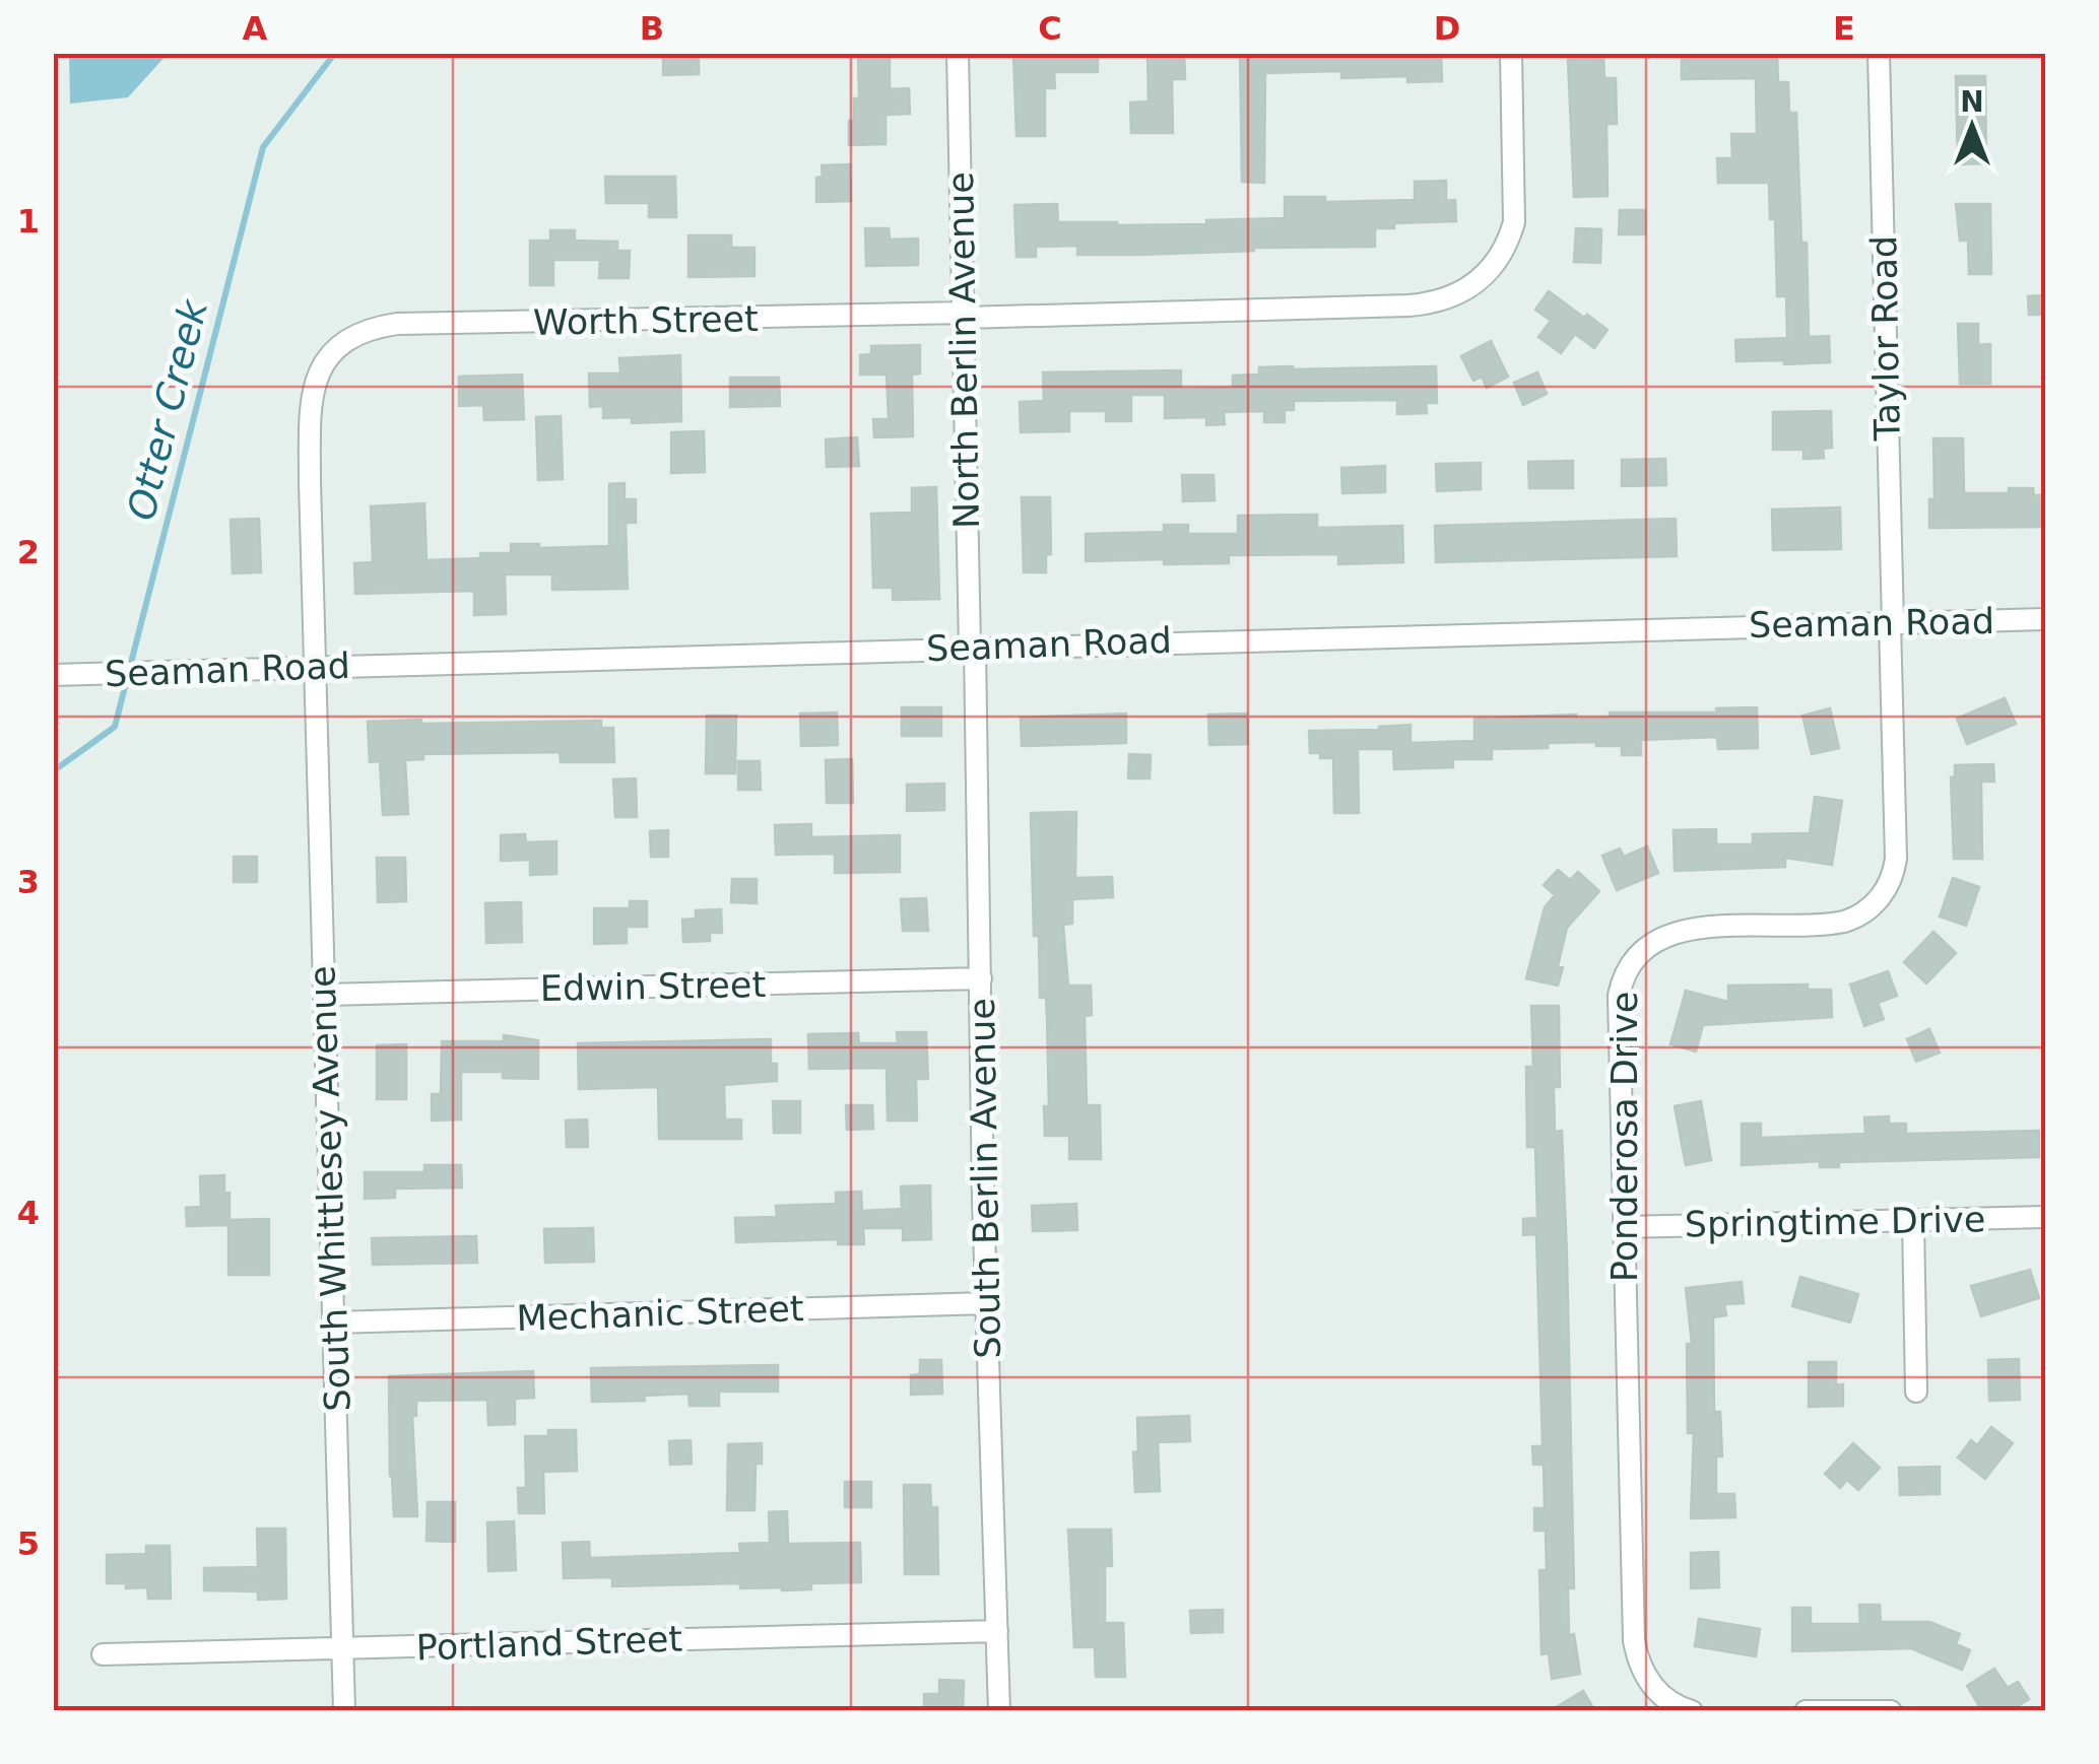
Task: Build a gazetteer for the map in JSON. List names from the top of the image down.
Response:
{
  "streets": {
    "street": [
      "Worth Street",
      "Taylor Road",
      "North Berlin Avenue",
      "Seaman Road",
      "Edwin Street",
      "Ponderosa Drive",
      "South Berlin Avenue",
      "South Whittlesey Avenue",
      "Springtime Drive",
      "Mechanic Street",
      "Portland Street"
    ]
  },
  "crossings": [
    ["Worth Street", "North Berlin Avenue"],
    ["Worth Street", "South Whittlesey Avenue"],
    ["Taylor Road", "Seaman Road"],
    ["Taylor Road", "Ponderosa Drive"],
    ["North Berlin Avenue", "Seaman Road"],
    ["North Berlin Avenue", "South Berlin Avenue"],
    ["Seaman Road", "Ponderosa Drive"],
    ["Seaman Road", "South Berlin Avenue"],
    ["Seaman Road", "South Whittlesey Avenue"],
    ["Edwin Street", "South Berlin Avenue"],
    ["Edwin Street", "South Whittlesey Avenue"],
    ["Ponderosa Drive", "Springtime Drive"],
    ["South Berlin Avenue", "Mechanic Street"],
    ["South Berlin Avenue", "Portland Street"],
    ["South Whittlesey Avenue", "Mechanic Street"],
    ["South Whittlesey Avenue", "Portland Street"]
  ],
  "water": ["Otter Creek"],
  "north": "top",
  "grid": {
    "columns": [
      "A",
      "B",
      "C",
      "D",
      "E"
    ],
    "rows": [
      "1",
      "2",
      "3",
      "4",
      "5"
    ]
  }
}
